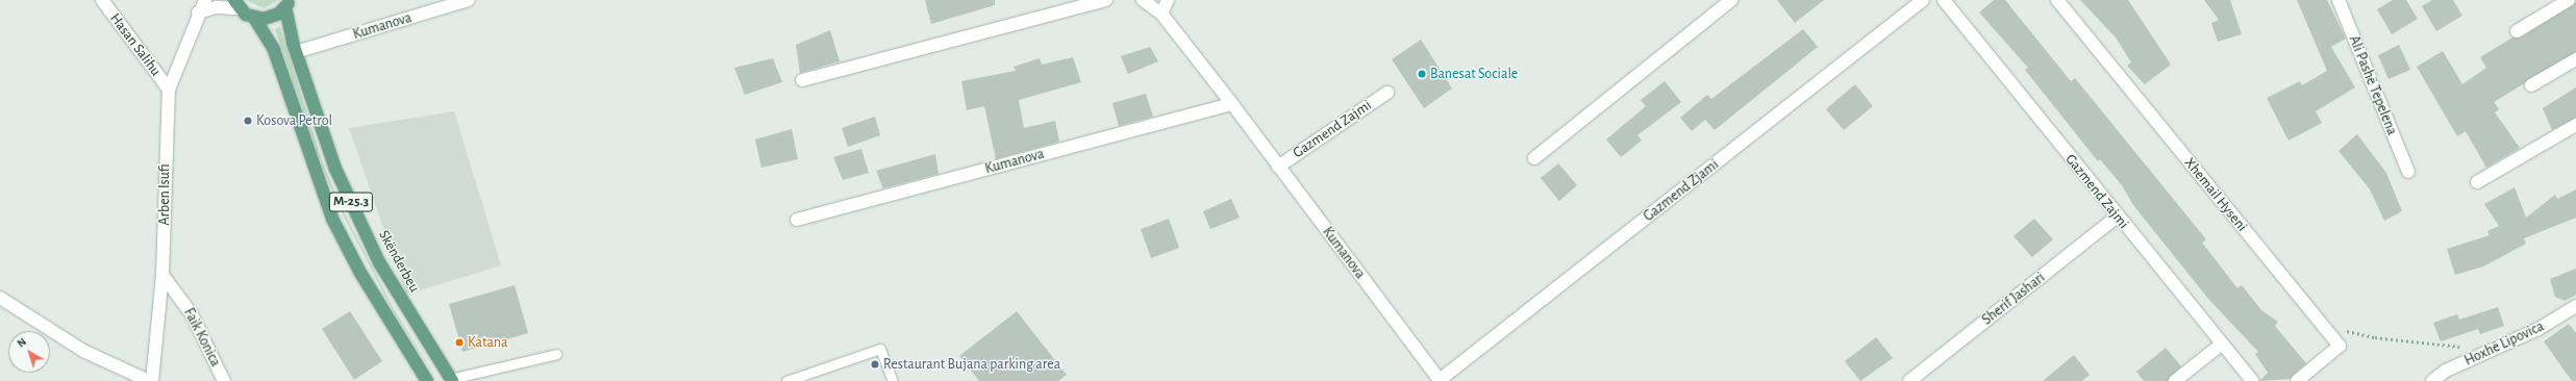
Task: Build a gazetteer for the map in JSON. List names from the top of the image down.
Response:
{
  "streets": {
    "main road": ["M-25.3", "Skënderbeu"],
    "street": [
      "Kumanova",
      "Hasan Salihu",
      "Ali Pashë Tepelena",
      "Gazmend Zajmi",
      "Gazmend Zjami",
      "Arben Isufi",
      "Xhemail Hyseni",
      "Sherif Jashari",
      "Faik Konica",
      "Hoxhë Lipovica"
    ]
  },
  "crossings": [
    ["Kumanova", "Gazmend Zajmi"],
    ["Kumanova", "Gazmend Zjami"],
    ["Kumanova", "Skënderbeu"],
    ["Hasan Salihu", "Arben Isufi"],
    ["Gazmend Zajmi", "Sherif Jashari"],
    ["Arben Isufi", "Faik Konica"],
    ["M-25.3", "Skënderbeu"]
  ],
  "places": [
    "Banesat Sociale",
    "Kosova Petrol",
    "Katana",
    "Restaurant Bujana parking area"
  ],
  "north": "top left"
}
